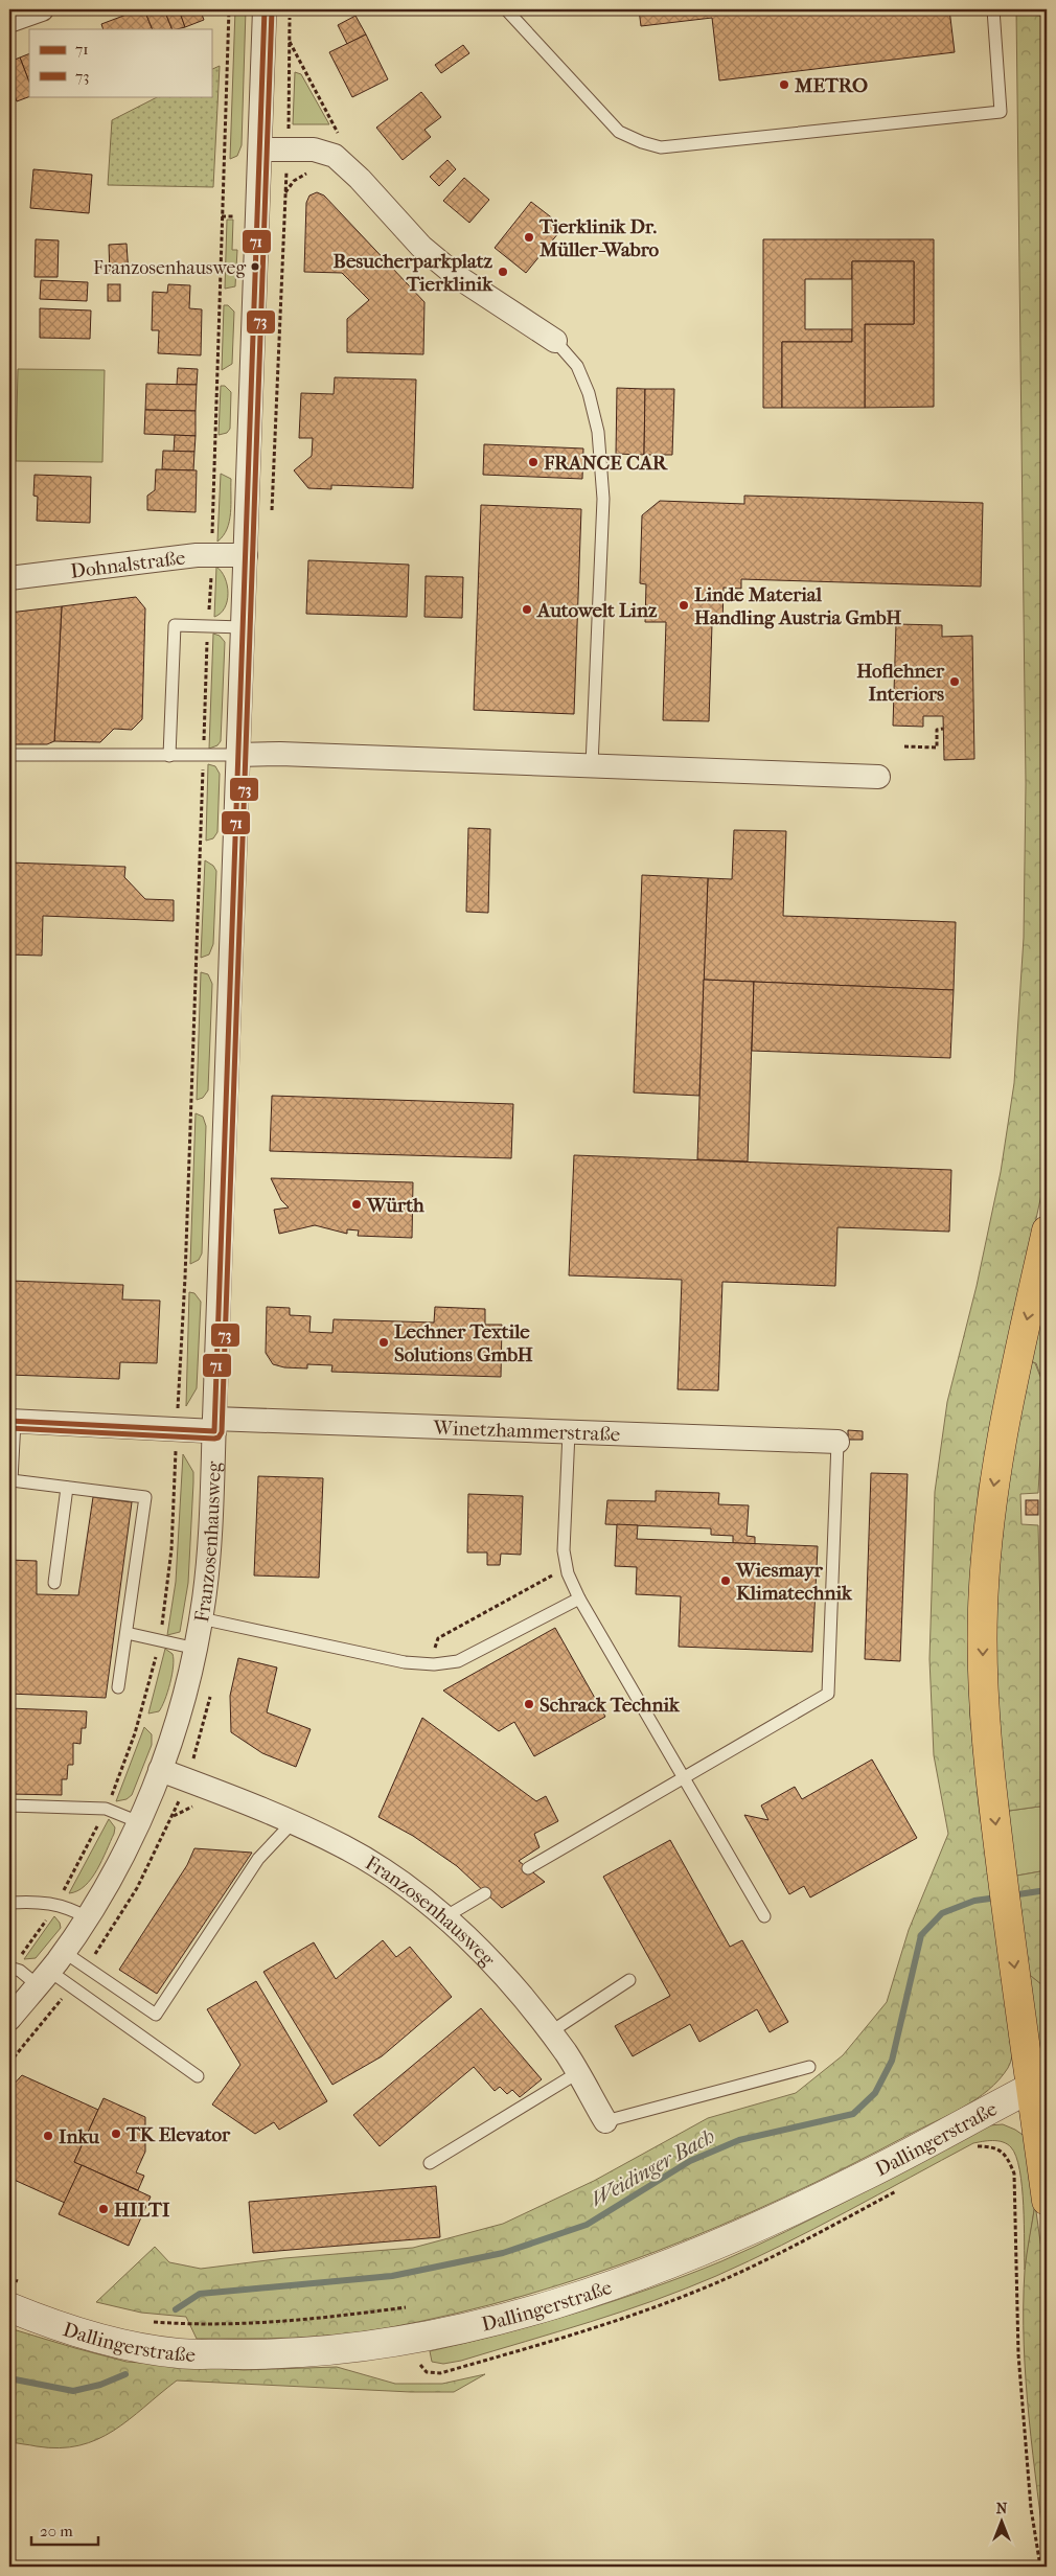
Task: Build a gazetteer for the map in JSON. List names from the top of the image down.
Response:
{
  "streets": {
    "street": [
      "Dohnalstraße",
      "Winetzhammerstraße",
      "Franzosenhausweg",
      "Dallingerstraße"
    ]
  },
  "crossings": [
    ["Dohnalstraße", "Franzosenhausweg"],
    ["Winetzhammerstraße", "Franzosenhausweg"]
  ],
  "water": ["Weidinger Bach"],
  "places": [
    "METRO",
    "Tierklinik Dr. Müller-Wabro",
    "Franzosenhausweg",
    "Besucherparkplatz Tierklinik",
    "FRANCE CAR",
    "Linde Material Handling Austria GmbH",
    "Autowelt Linz",
    "Hoflehner Interiors",
    "Würth",
    "Lechner Textile Solutions GmbH",
    "Wiesmayr Klimatechnik",
    "Schrack Technik",
    "TK Elevator",
    "Inku",
    "HILTI"
  ],
  "lines": ["transit line 71", "transit line 73"],
  "legend": ["71", "73"],
  "scale_bar": "20 m",
  "north": "top"
}
